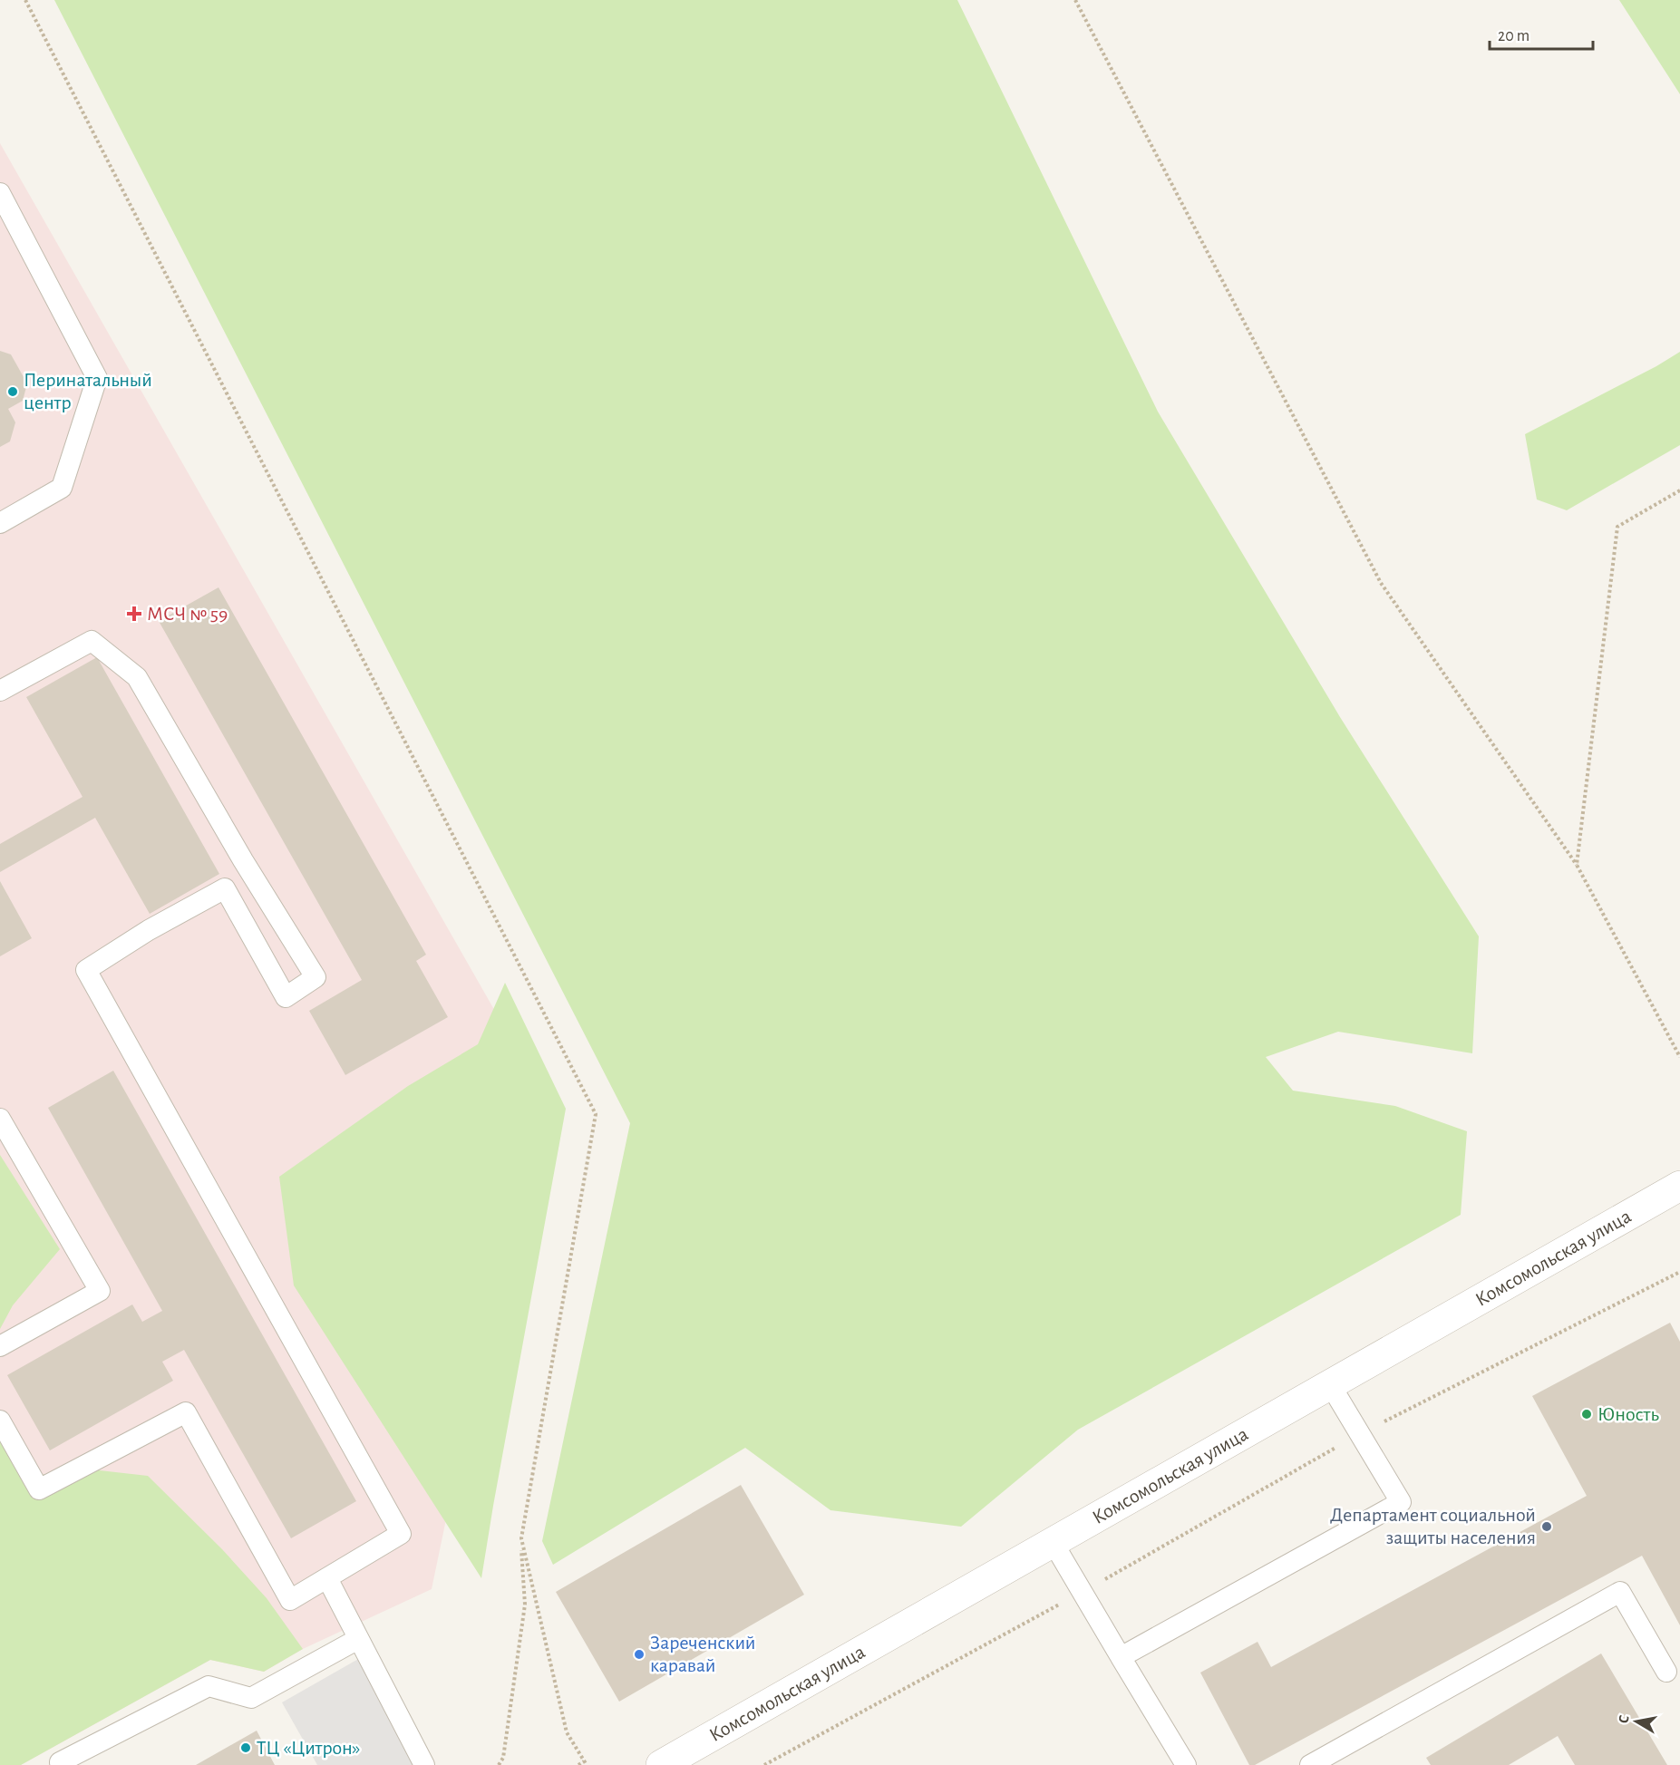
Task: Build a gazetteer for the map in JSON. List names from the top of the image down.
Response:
{
  "streets": {
    "street": ["Комсомольская улица"]
  },
  "places": {
    "other": [
      "Перинатальный центр",
      "Юность",
      "Департамент социальной защиты населения",
      "Зареченский каравай",
      "ТЦ «Цитрон»"
    ],
    "health": ["МСЧ № 59"]
  },
  "scale_bar": "20 m",
  "north": "left"
}
